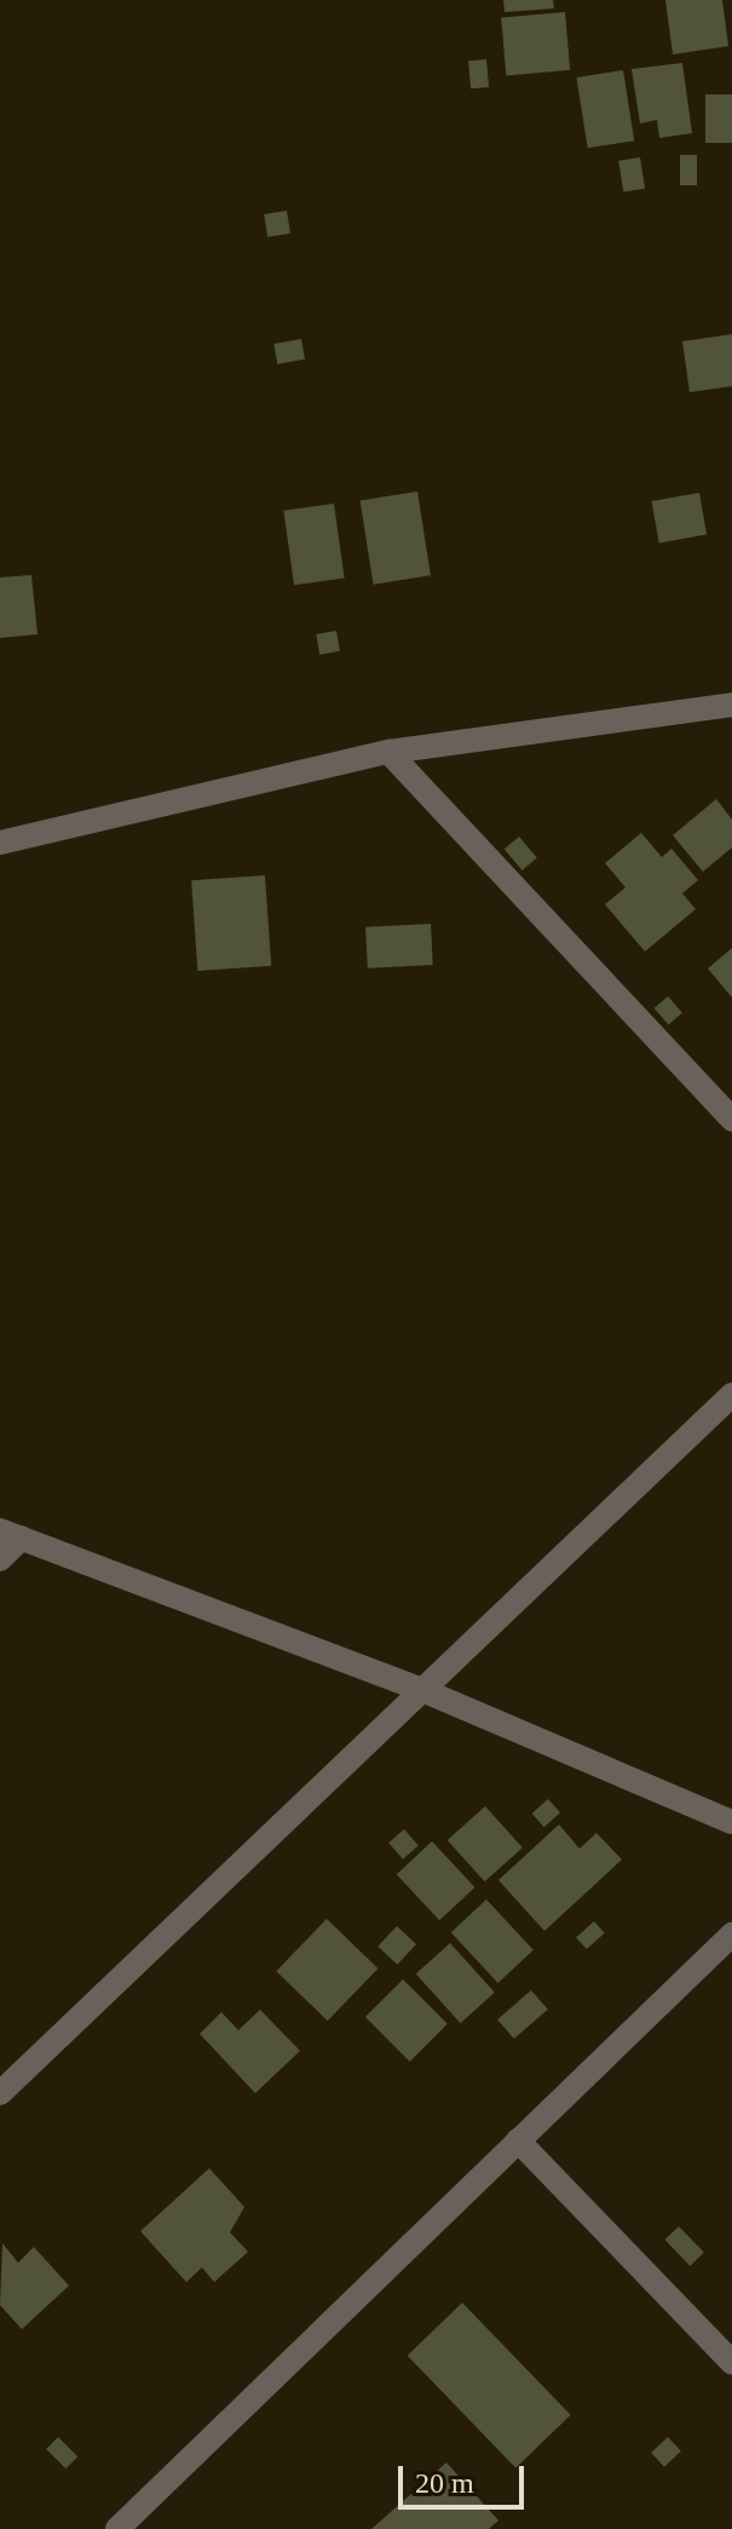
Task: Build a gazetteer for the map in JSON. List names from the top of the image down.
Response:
{
  "scale_bar": "20 m"
}
